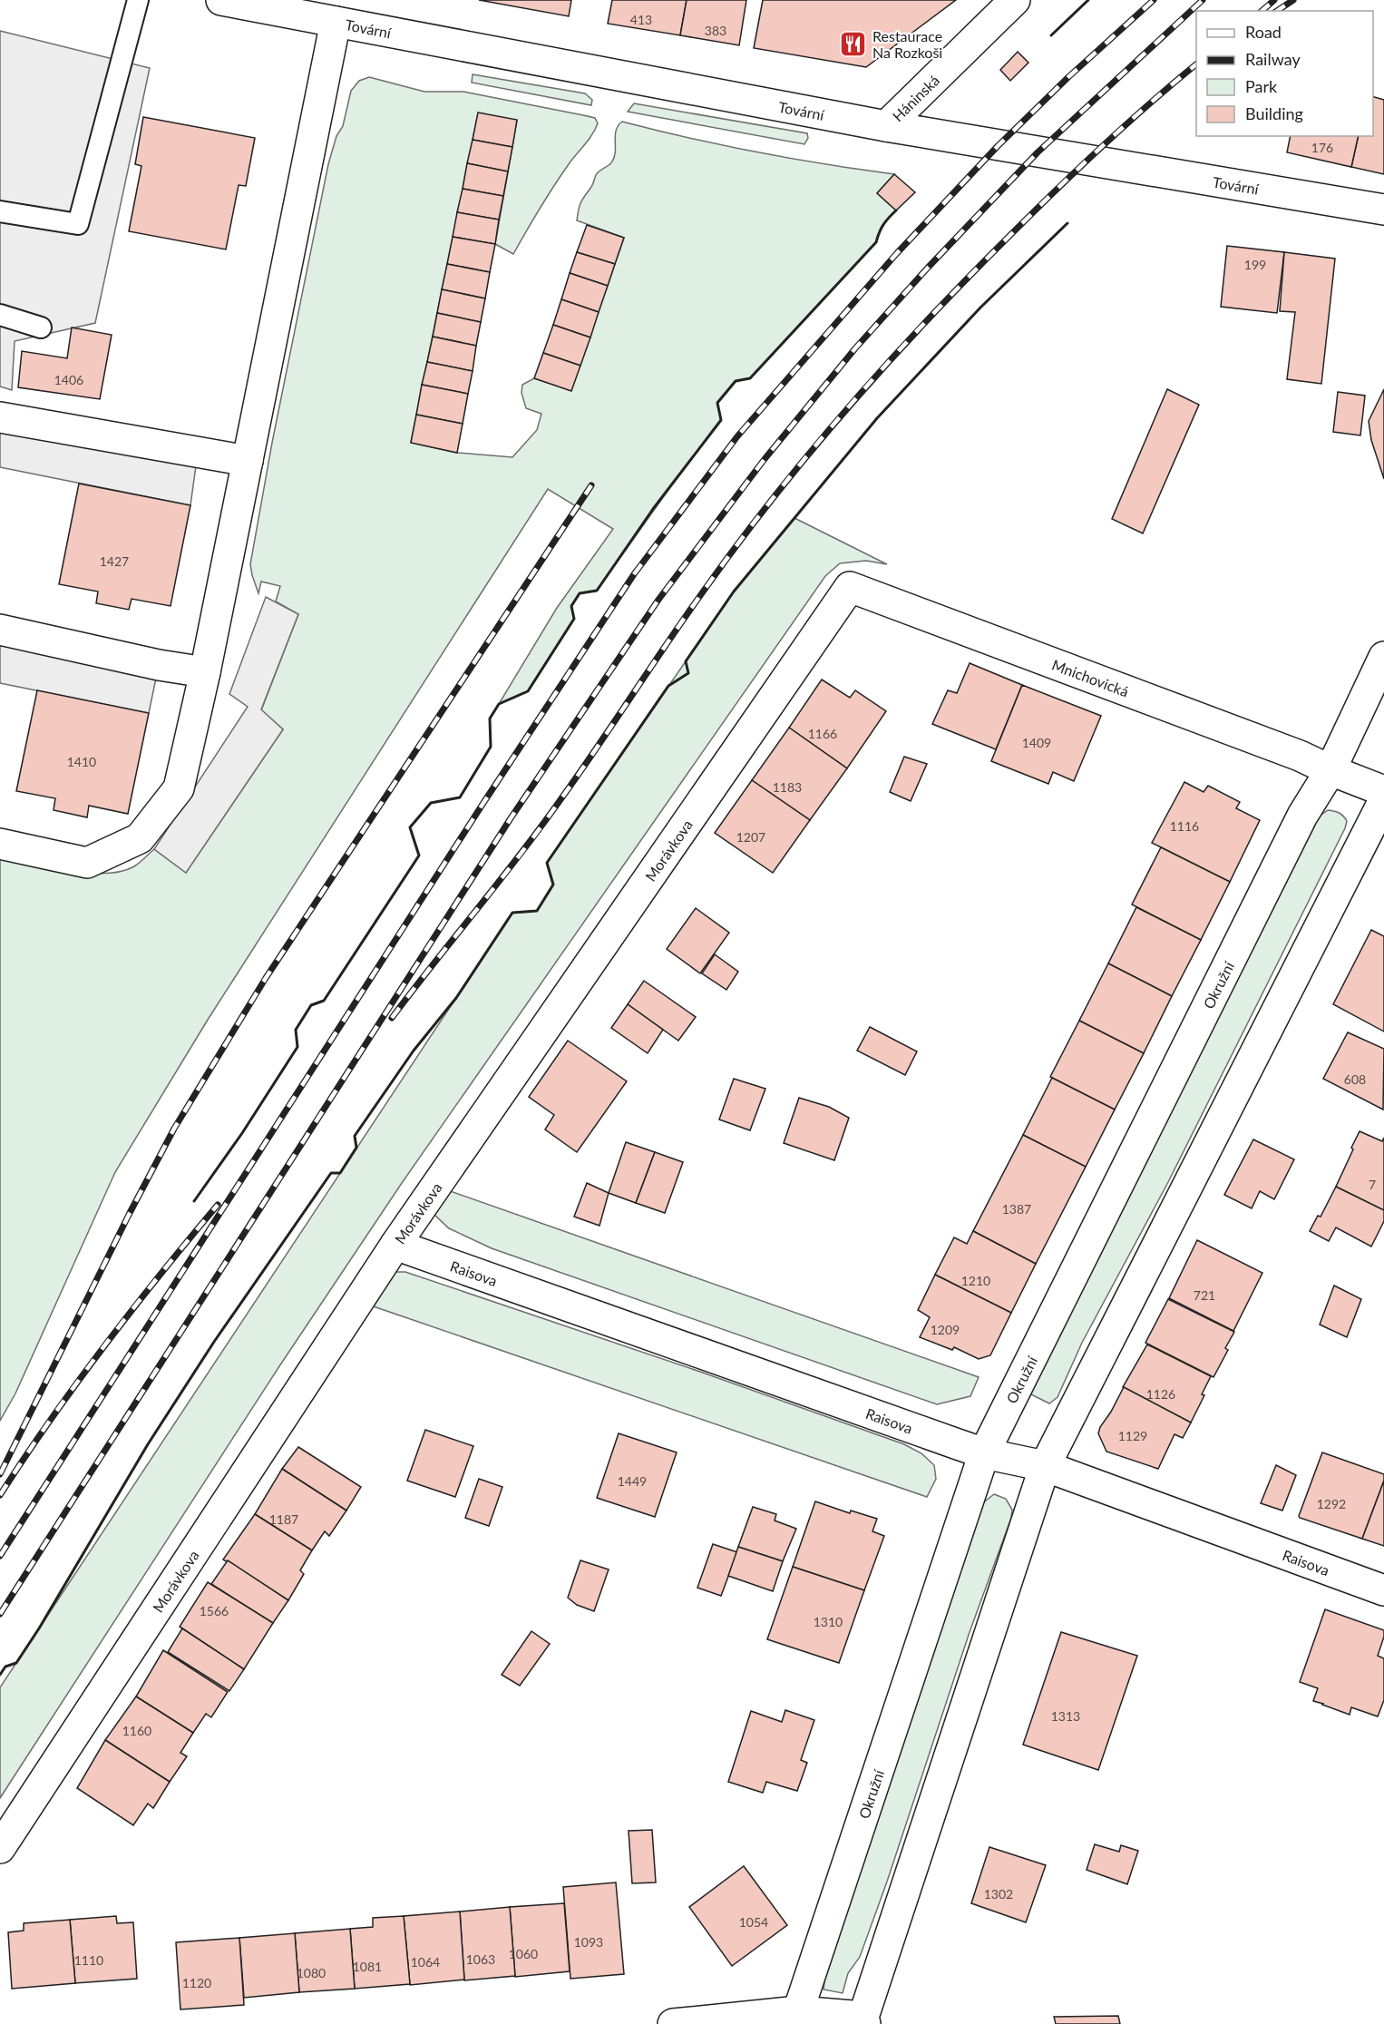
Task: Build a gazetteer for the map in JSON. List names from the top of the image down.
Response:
{
  "streets": {
    "street": [
      "Tovární",
      "Háninská",
      "Mnichovická",
      "Morávkova",
      "Okružní",
      "Raisova"
    ]
  },
  "crossings": [
    ["Tovární", "Háninská"],
    ["Mnichovická", "Morávkova"],
    ["Mnichovická", "Okružní"],
    ["Morávkova", "Raisova"],
    ["Okružní", "Raisova"]
  ],
  "places": {
    "restaurant": ["Restaurace Na Rozkoši"]
  },
  "house_numbers": [
    "413",
    "383",
    "176",
    "199",
    "1406",
    "1427",
    "1166",
    "1409",
    "1410",
    "1183",
    "1116",
    "1207",
    "608",
    "7",
    "1387",
    "1210",
    "721",
    "1209",
    "1126",
    "1129",
    "1449",
    "1292",
    "1187",
    "1566",
    "1310",
    "1313",
    "1160",
    "1302",
    "1054",
    "1093",
    "1060",
    "1063",
    "1110",
    "1064",
    "1081",
    "1080",
    "1120"
  ],
  "legend": [
    "Road",
    "Railway",
    "Park",
    "Building"
  ]
}
